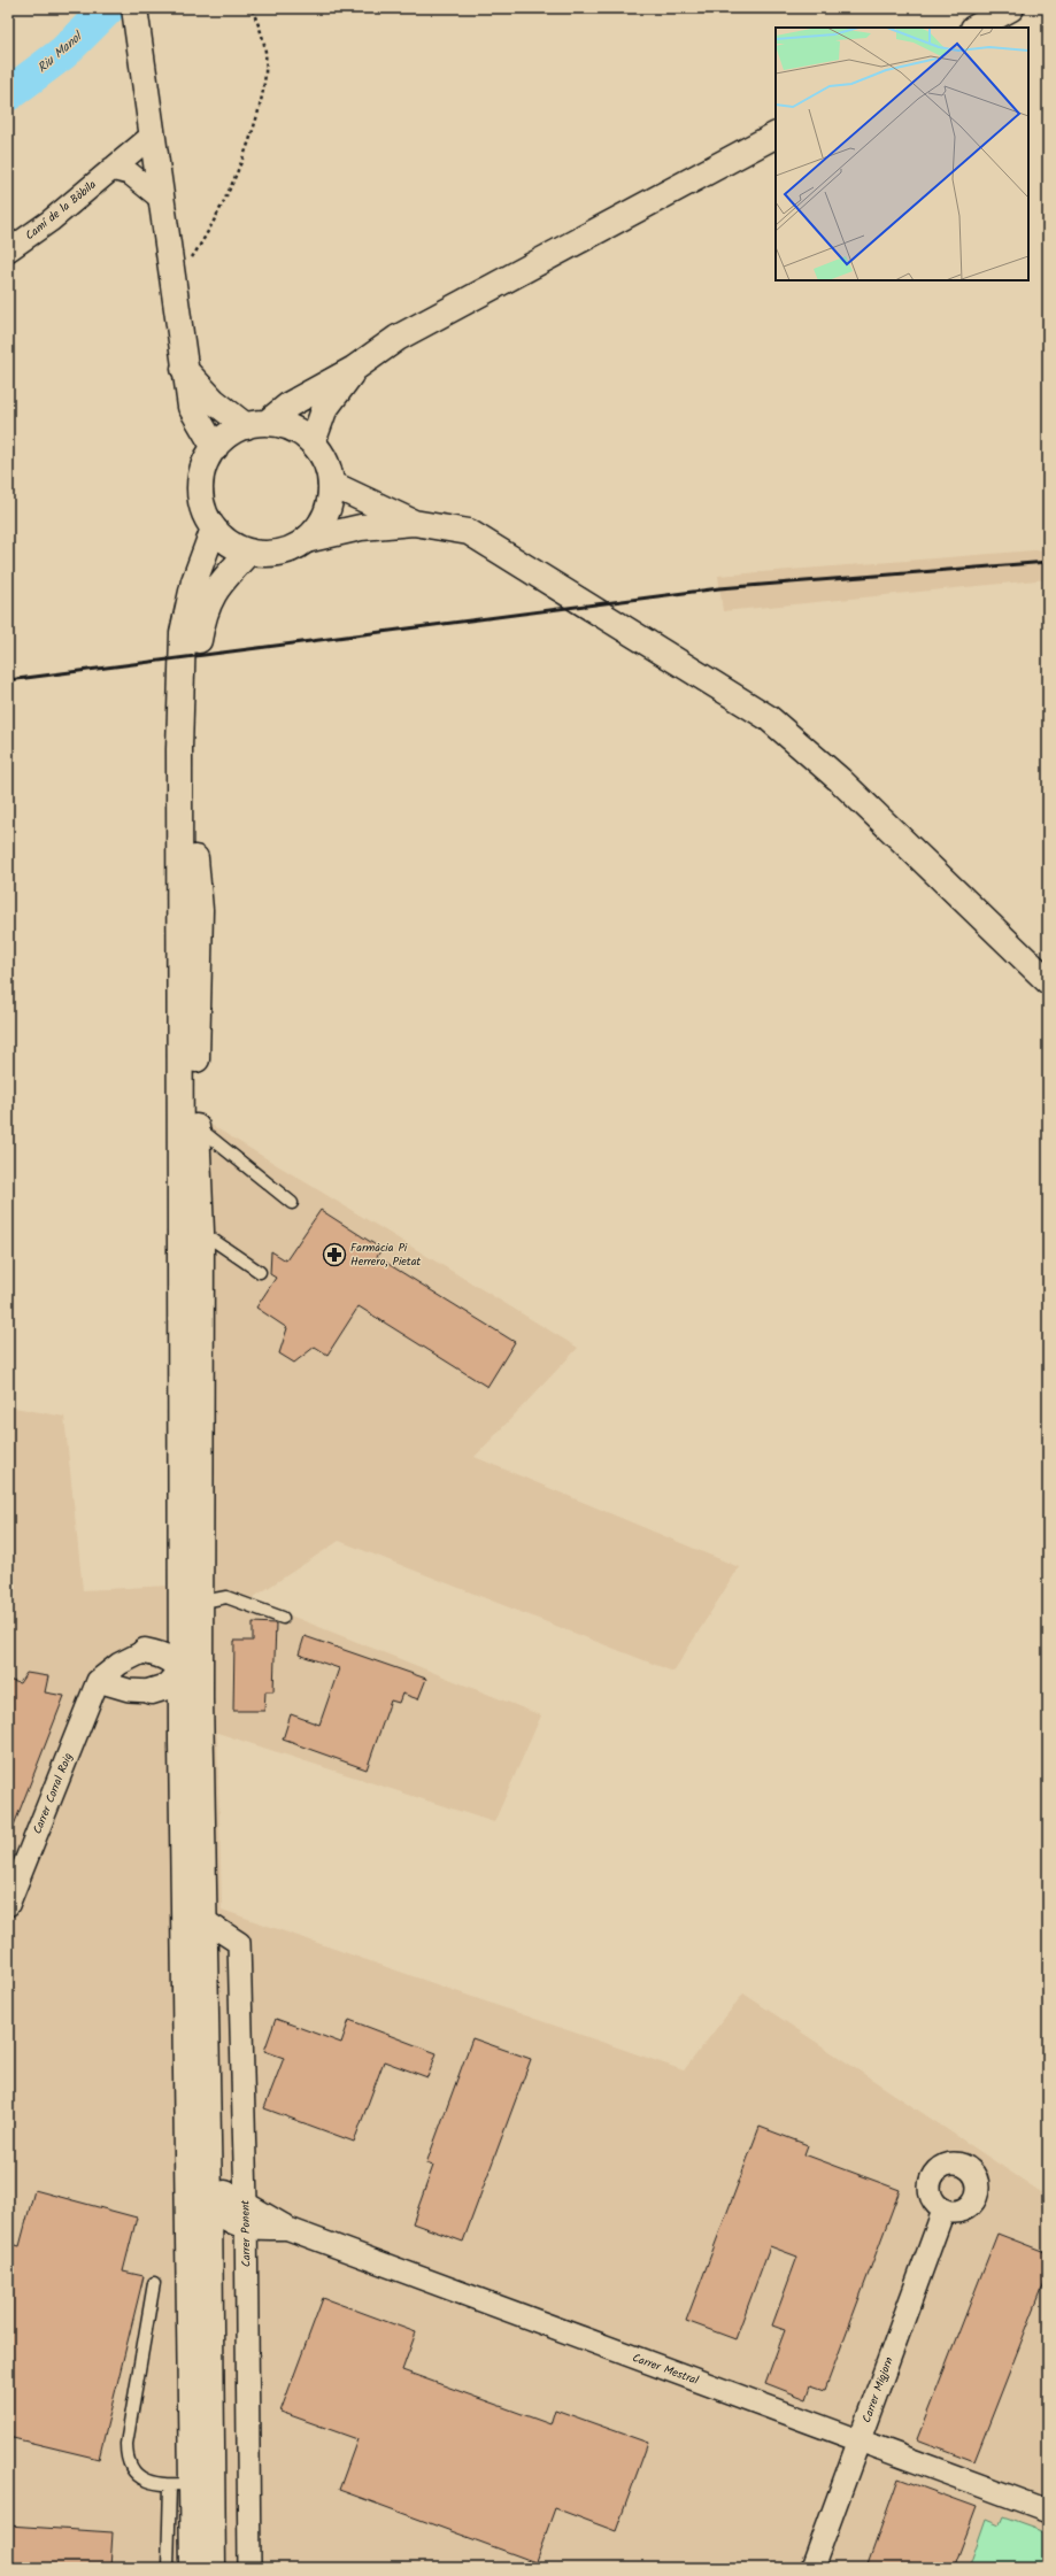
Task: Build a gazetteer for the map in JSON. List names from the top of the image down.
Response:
{
  "streets": {
    "street": [
      "Camí de la Bòbila",
      "Carrer Corral Roig",
      "Carrer Ponent",
      "Carrer Mestral",
      "Carrer Migjorn"
    ]
  },
  "crossings": [
    ["Carrer Mestral", "Carrer Migjorn"]
  ],
  "water": ["Riu Manol"],
  "places": {
    "pharmacy": ["Farmàcia Pi Herrero, Pietat"]
  }
}
